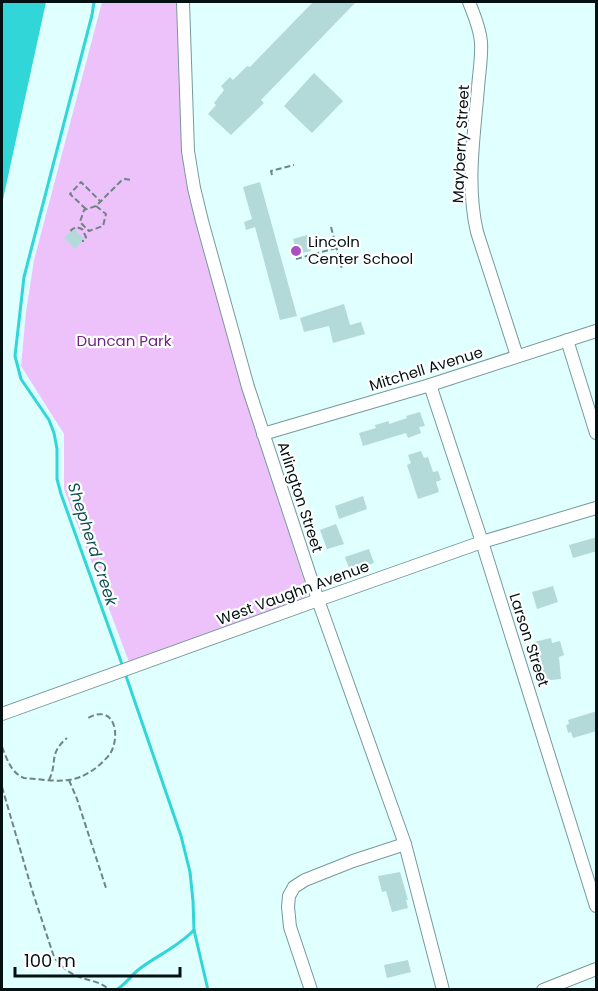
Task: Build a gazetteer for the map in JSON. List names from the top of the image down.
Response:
{
  "streets": {
    "street": [
      "Mayberry Street",
      "Mitchell Avenue",
      "Arlington Street",
      "West Vaughn Avenue",
      "Larson Street"
    ]
  },
  "crossings": [
    ["Mayberry Street", "Mitchell Avenue"],
    ["Mitchell Avenue", "Arlington Street"],
    ["Mitchell Avenue", "Larson Street"],
    ["Arlington Street", "West Vaughn Avenue"],
    ["West Vaughn Avenue", "Larson Street"]
  ],
  "water": ["Shepherd Creek"],
  "parks": ["Duncan Park"],
  "places": ["Lincoln Center School"],
  "scale_bar": "100 m"
}
